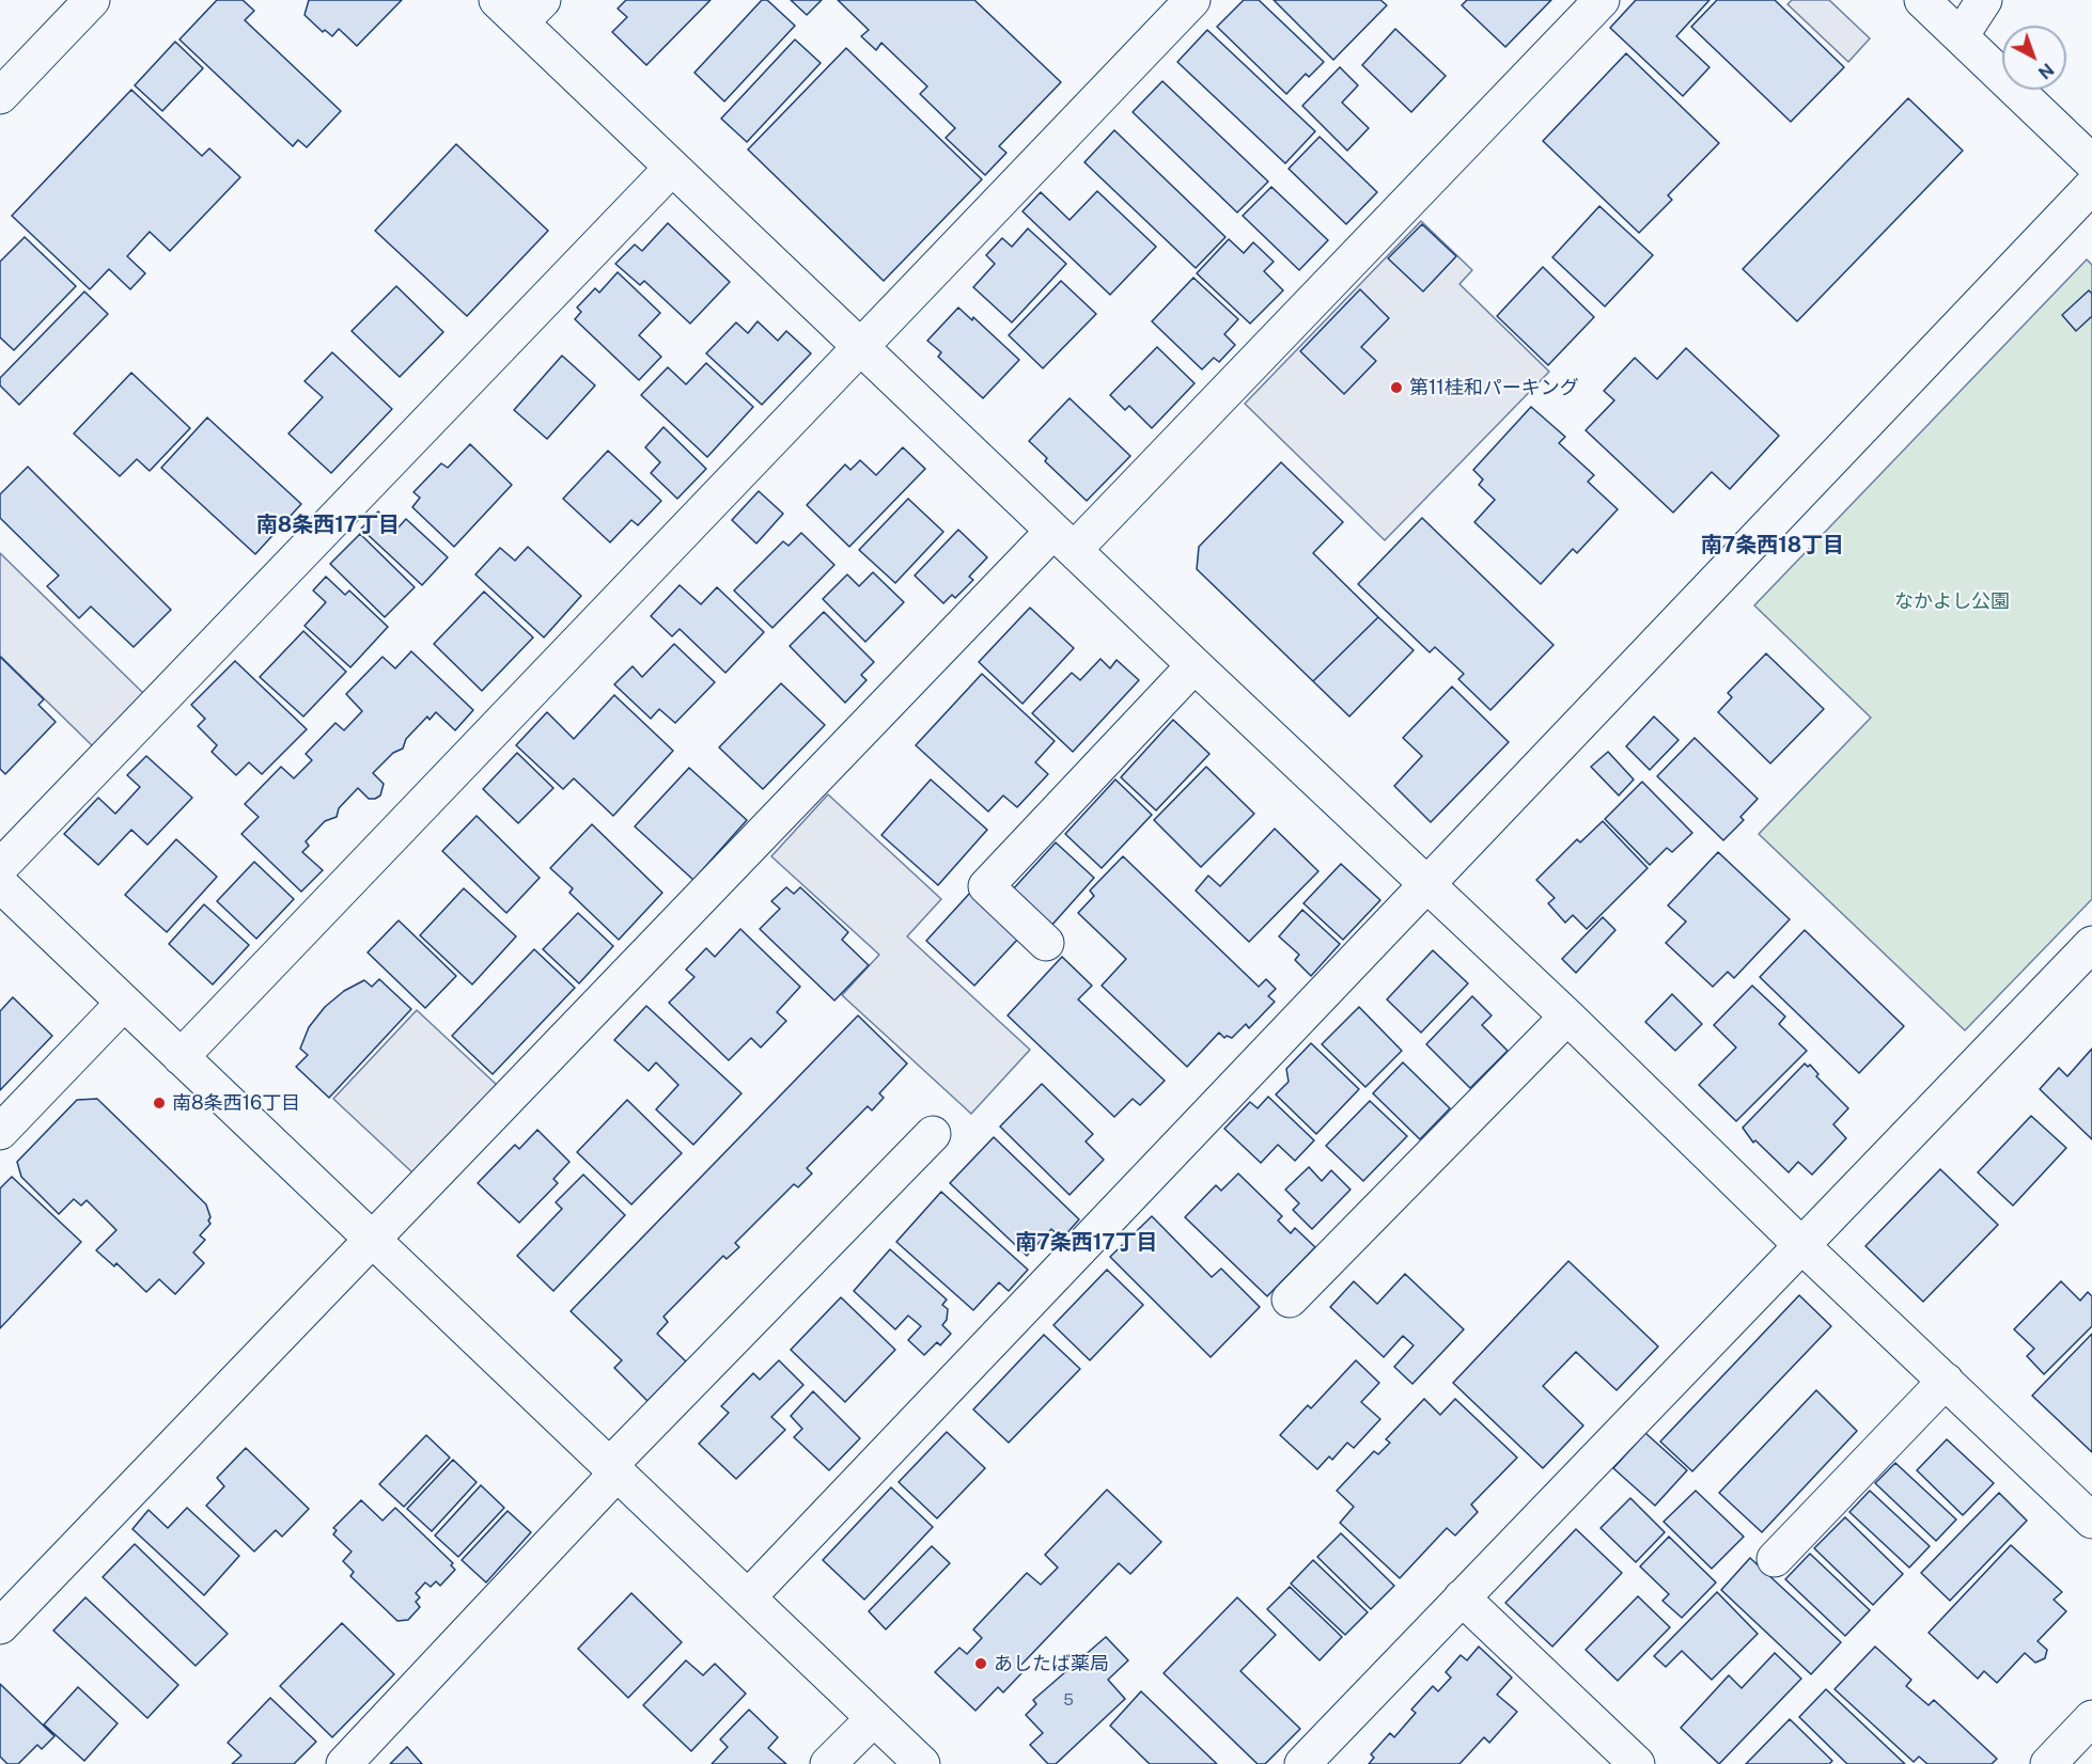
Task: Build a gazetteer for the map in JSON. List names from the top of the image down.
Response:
{
  "districts": ["南8条西17丁目", "南7条西18丁目", "南7条西17丁目"],
  "parks": ["なかよし公園"],
  "places": ["第11桂和パーキング", "南8条西16丁目", "あしたば薬局"],
  "house_numbers": ["5"],
  "north": "bottom right"
}
